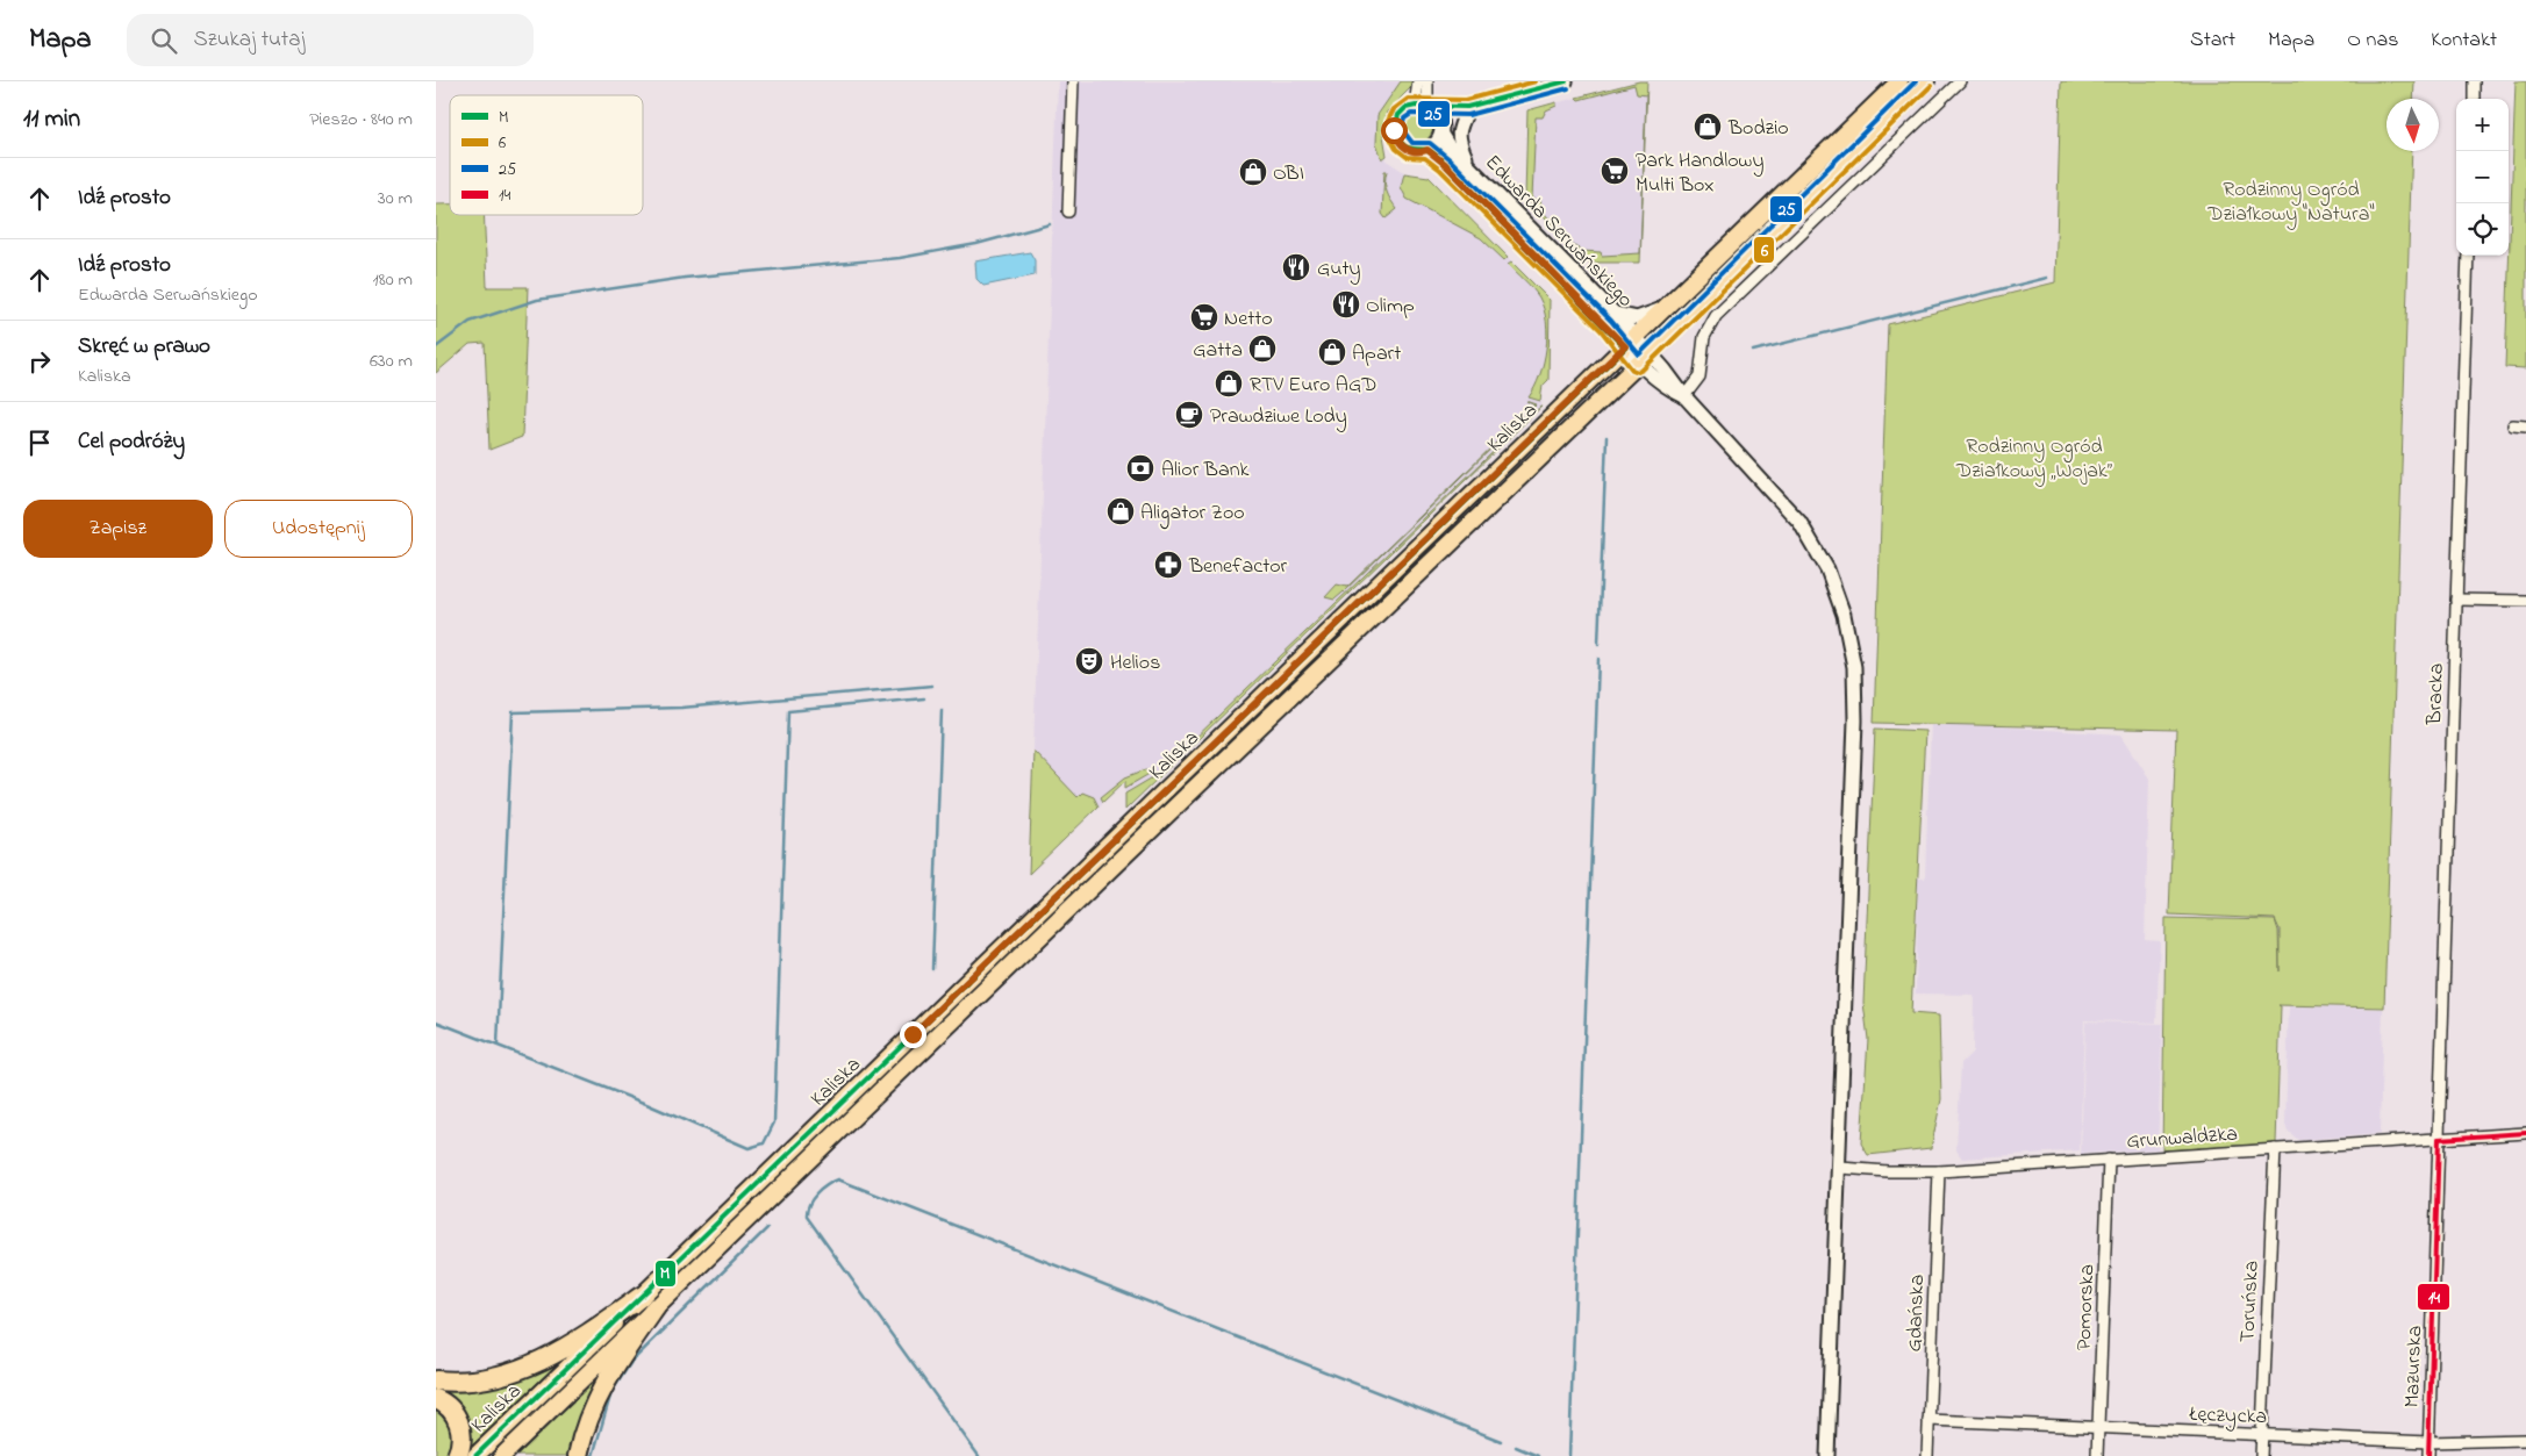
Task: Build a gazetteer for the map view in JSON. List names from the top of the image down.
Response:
{
  "streets": {
    "main road": ["Kaliska"],
    "street": [
      "Edwarda Serwańskiego",
      "Bracka",
      "Grunwaldzka",
      "Toruńska",
      "Pomorska",
      "Gdańska",
      "Mazurska",
      "Łęczycka"
    ]
  },
  "crossings": [
    ["Edwarda Serwańskiego", "Kaliska"],
    ["Edwarda Serwańskiego", "Grunwaldzka"],
    ["Bracka", "Grunwaldzka"],
    ["Bracka", "Mazurska"],
    ["Grunwaldzka", "Toruńska"],
    ["Grunwaldzka", "Pomorska"],
    ["Grunwaldzka", "Gdańska"],
    ["Grunwaldzka", "Mazurska"],
    ["Toruńska", "Łęczycka"],
    ["Pomorska", "Łęczycka"],
    ["Gdańska", "Łęczycka"],
    ["Mazurska", "Łęczycka"]
  ],
  "parks": ["Rodzinny Ogród Działkowy \"Natura\"", "Rodzinny Ogród Działkowy „Wojak”"],
  "places": {
    "shop": [
      "Bodzio",
      "OBI",
      "Gatta",
      "Apart",
      "RTV Euro AGD",
      "Aligator Zoo"
    ],
    "supermarket": ["Park Handlowy Multi Box", "Netto"],
    "restaurant": ["Guty", "Olimp"],
    "cafe": ["Prawdziwe Lody"],
    "bank": ["Alior Bank"],
    "pharmacy": ["Benefactor"],
    "theatre": ["Helios"]
  },
  "lines": [
    "transit line M",
    "transit line 6",
    "transit line 25",
    "transit line 14"
  ],
  "legend": [
    "M",
    "6",
    "25",
    "14"
  ],
  "north": "bottom",
  "page": {
    "header": "Mapa",
    "search": "Szukaj tutaj",
    "nav": [
      "Start",
      "Mapa",
      "O nas",
      "Kontakt"
    ],
    "heading": ["11 min", "Pieszo · 840 m"],
    "map_buttons": ["+", "−"],
    "list": [
      ["Idź prosto", "30 m"],
      ["Idź prosto", "Edwarda Serwańskiego", "180 m"],
      ["Skręć w prawo", "Kaliska", "630 m"],
      "Cel podróży"
    ],
    "buttons": ["Zapisz", "Udostępnij"]
  }
}
